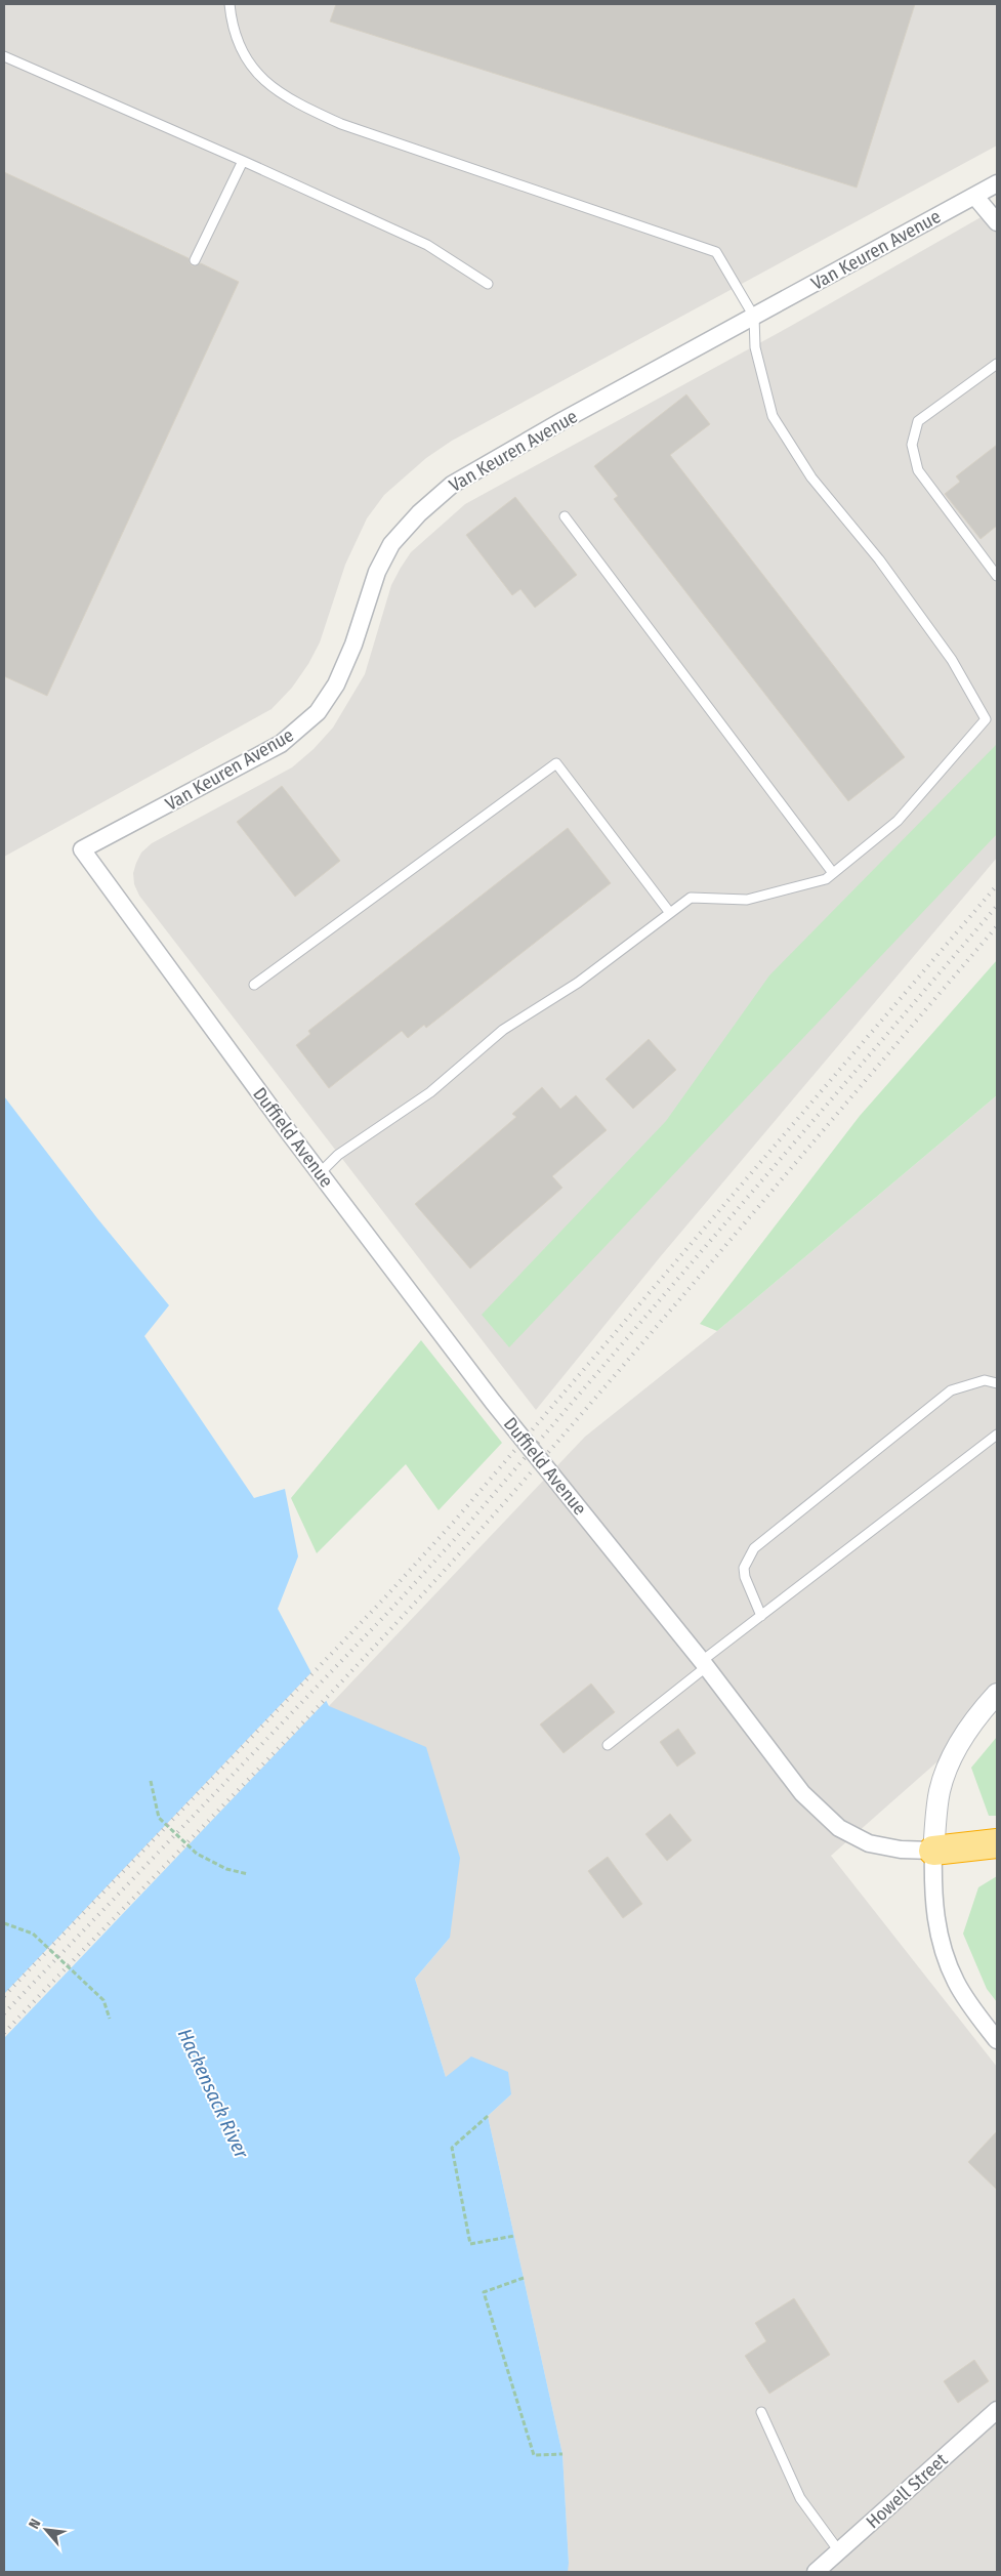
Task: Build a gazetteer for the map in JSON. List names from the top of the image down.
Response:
{
  "streets": {
    "street": ["Van Keuren Avenue", "Duffield Avenue", "Howell Street"]
  },
  "crossings": [
    ["Van Keuren Avenue", "Duffield Avenue"]
  ],
  "water": ["Hackensack River"],
  "north": "top left"
}
